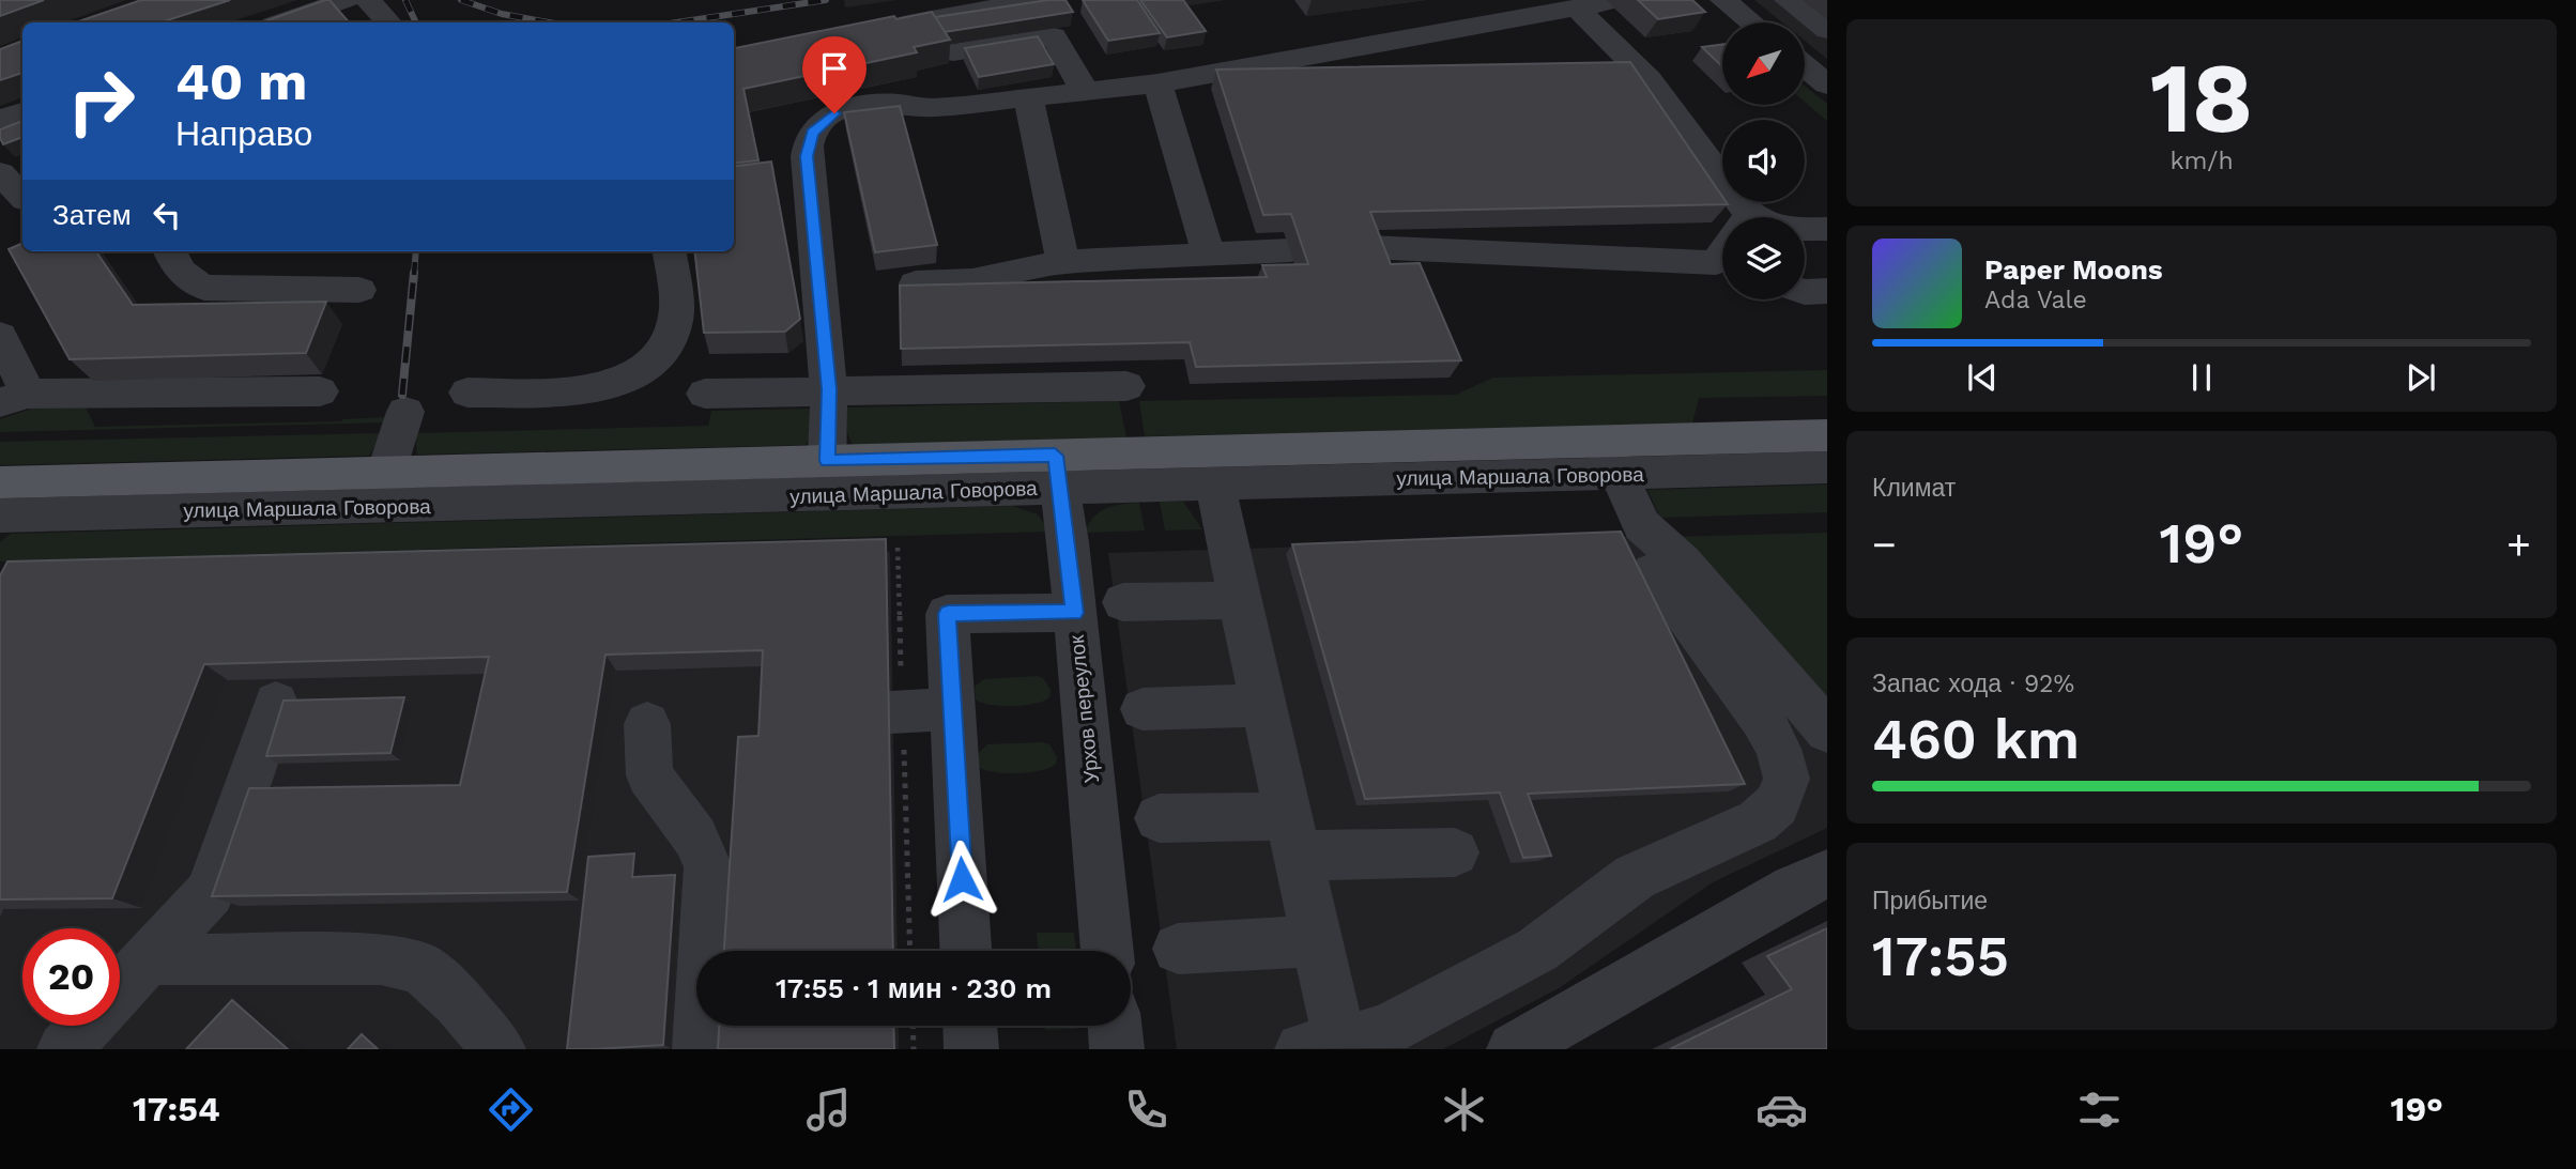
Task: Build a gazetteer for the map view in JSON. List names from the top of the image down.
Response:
{
  "streets": {
    "main road": ["улица Маршала Говорова"],
    "street": ["Урхов переулок"]
  },
  "crossings": [
    ["улица Маршала Говорова", "Урхов переулок"]
  ],
  "north": "bottom left",
  "page": {
    "tile": [
      ["18", "km/h"],
      "Климат",
      ["Запас хода · 92%", "460 km"],
      ["Прибытие", "17:55"]
    ],
    "turn": ["40 m", "Направо"],
    "then": "Затем",
    "song": ["Paper Moons", "Ada Vale"],
    "heat": ["−", "19°", "+"],
    "limit": "20",
    "trip": "17:55 · 1 мин · 230 m",
    "tabs": ["17:54", "19°"]
  }
}
